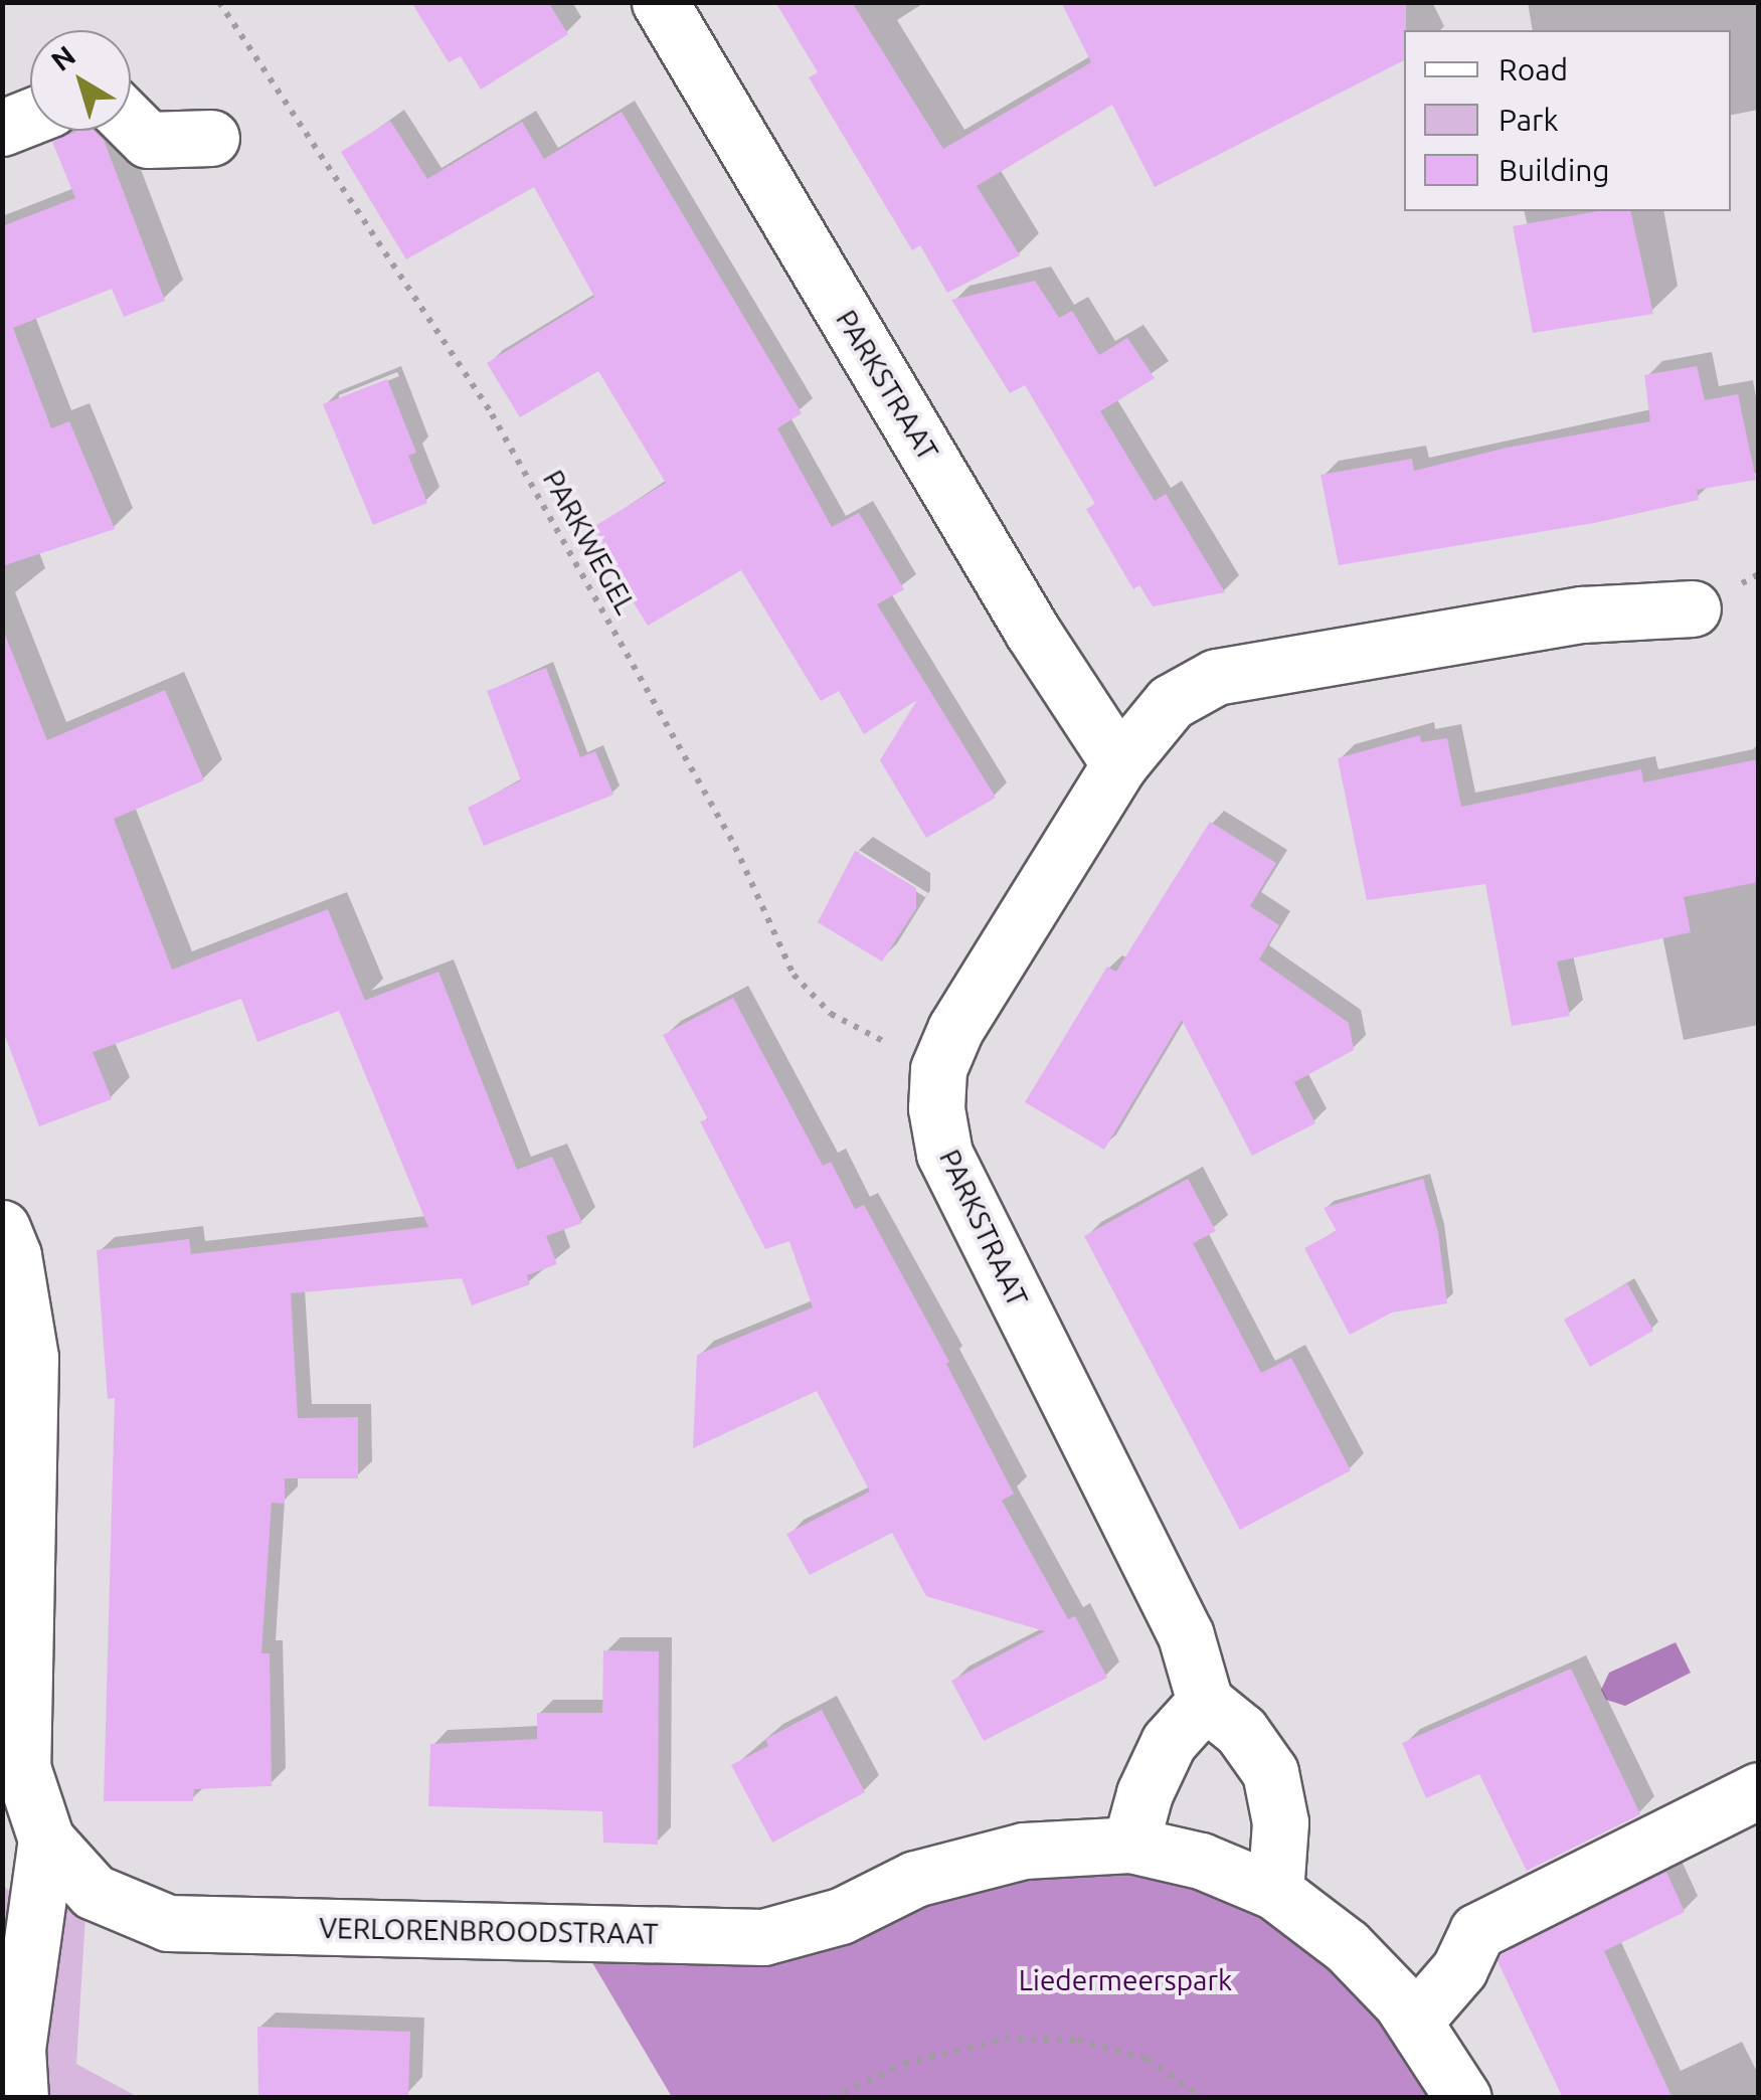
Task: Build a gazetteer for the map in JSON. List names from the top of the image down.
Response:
{
  "streets": {
    "street": ["PARKSTRAAT", "VERLORENBROODSTRAAT"],
    "path": ["PARKWEGEL"]
  },
  "crossings": [
    ["PARKSTRAAT", "PARKWEGEL"]
  ],
  "parks": ["Liedermeerspark"],
  "legend": ["Road", "Park", "Building"],
  "north": "top left"
}
